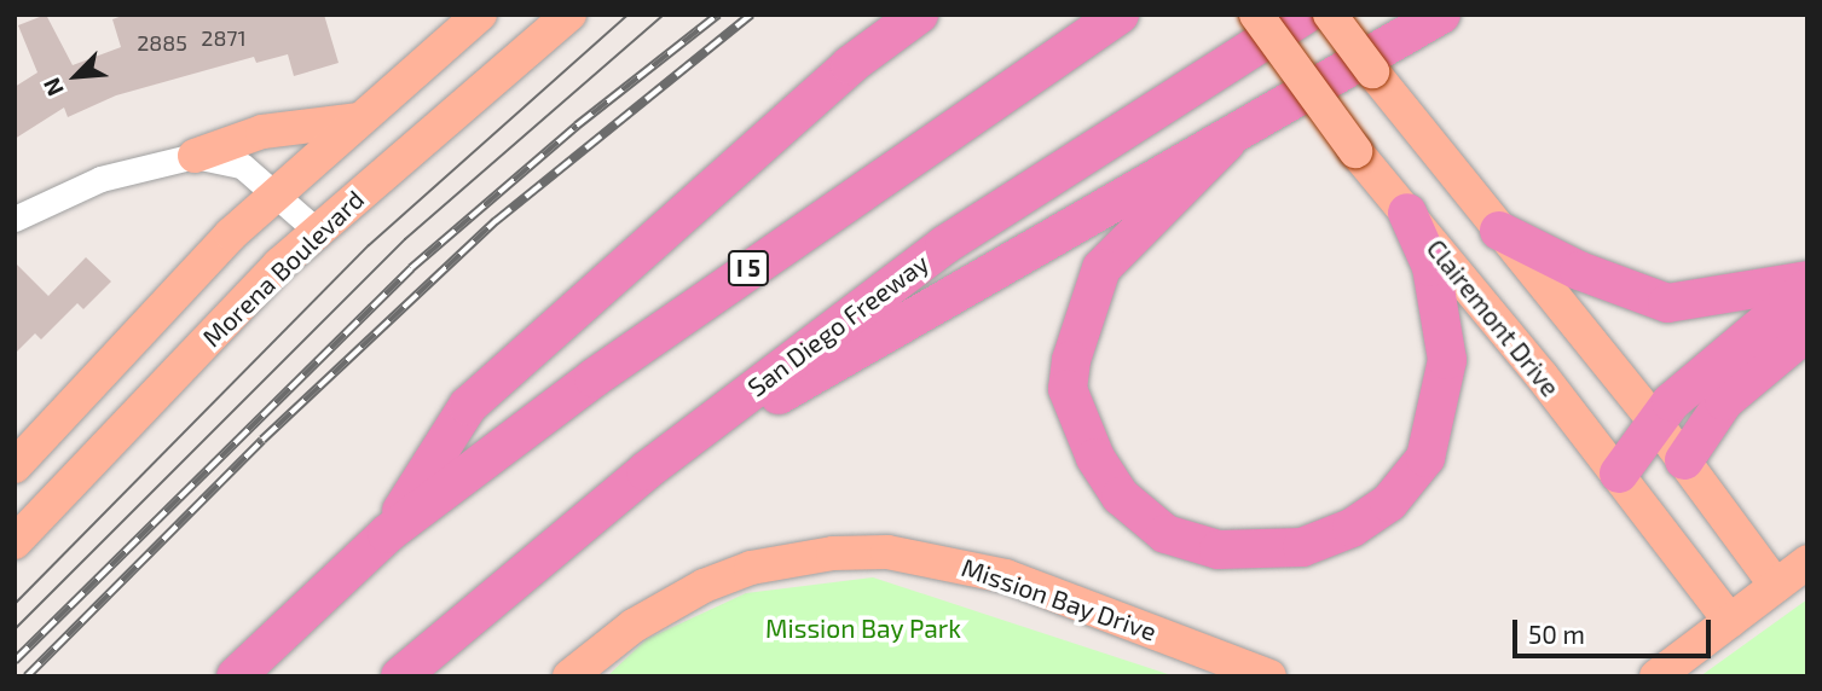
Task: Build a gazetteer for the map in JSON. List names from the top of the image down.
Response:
{
  "streets": {
    "highway": ["I 5", "San Diego Freeway"],
    "main road": ["Morena Boulevard", "Clairemont Drive", "Mission Bay Drive"]
  },
  "parks": ["Mission Bay Park"],
  "house_numbers": ["2871", "2885"],
  "scale_bar": "50 m",
  "north": "bottom left"
}
